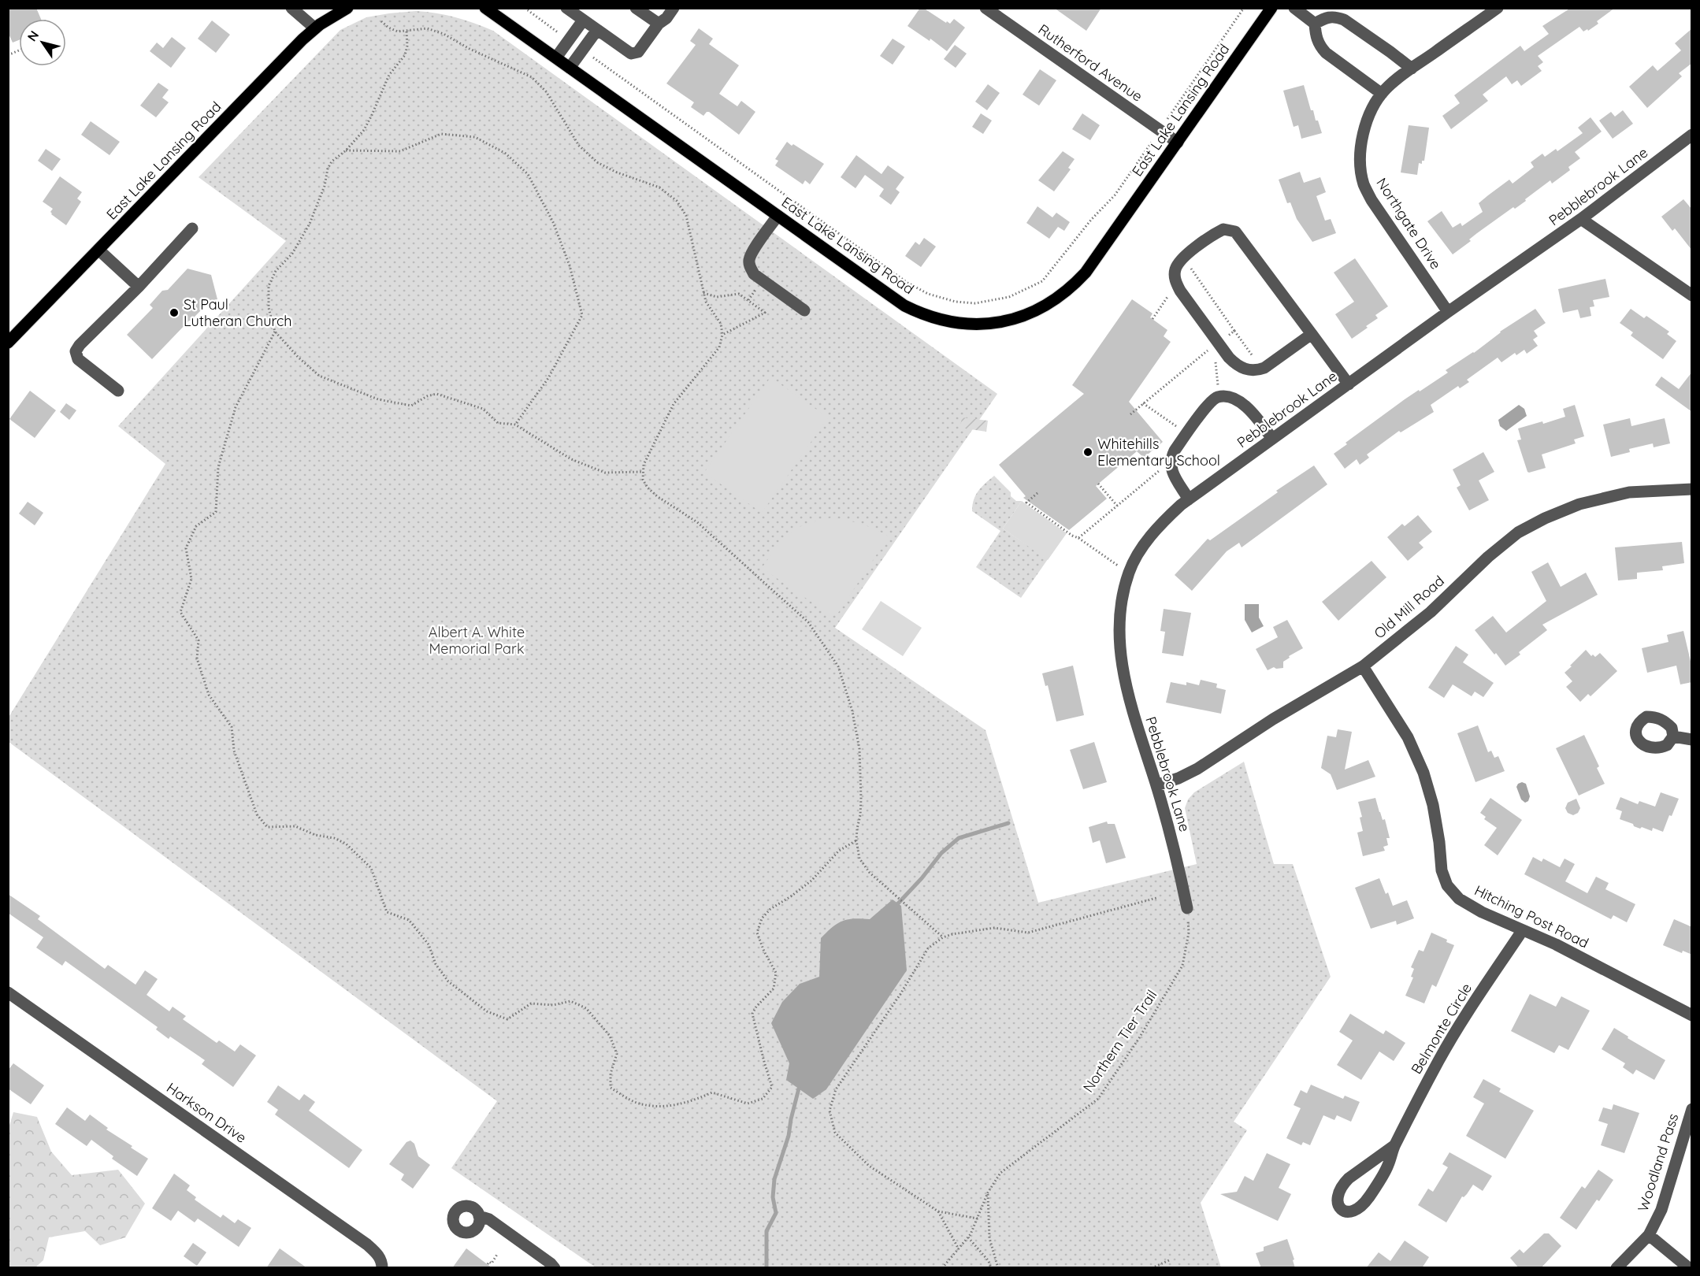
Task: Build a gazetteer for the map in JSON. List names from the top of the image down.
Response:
{
  "streets": {
    "main road": ["East Lake Lansing Road"],
    "street": [
      "Rutherford Avenue",
      "Pebblebrook Lane",
      "Northgate Drive",
      "Old Mill Road",
      "Hitching Post Road",
      "Belmonte Circle",
      "Harkson Drive",
      "Woodland Pass"
    ],
    "path": ["Northern Tier Trail"]
  },
  "crossings": [
    ["Rutherford Avenue", "East Lake Lansing Road"],
    ["Pebblebrook Lane", "Northgate Drive"],
    ["Pebblebrook Lane", "Old Mill Road"],
    ["Pebblebrook Lane", "Northern Tier Trail"],
    ["Old Mill Road", "Hitching Post Road"],
    ["Hitching Post Road", "Belmonte Circle"]
  ],
  "parks": ["Albert A. White Memorial Park"],
  "places": ["St Paul Lutheran Church", "Whitehills Elementary School"],
  "north": "top left"
}
